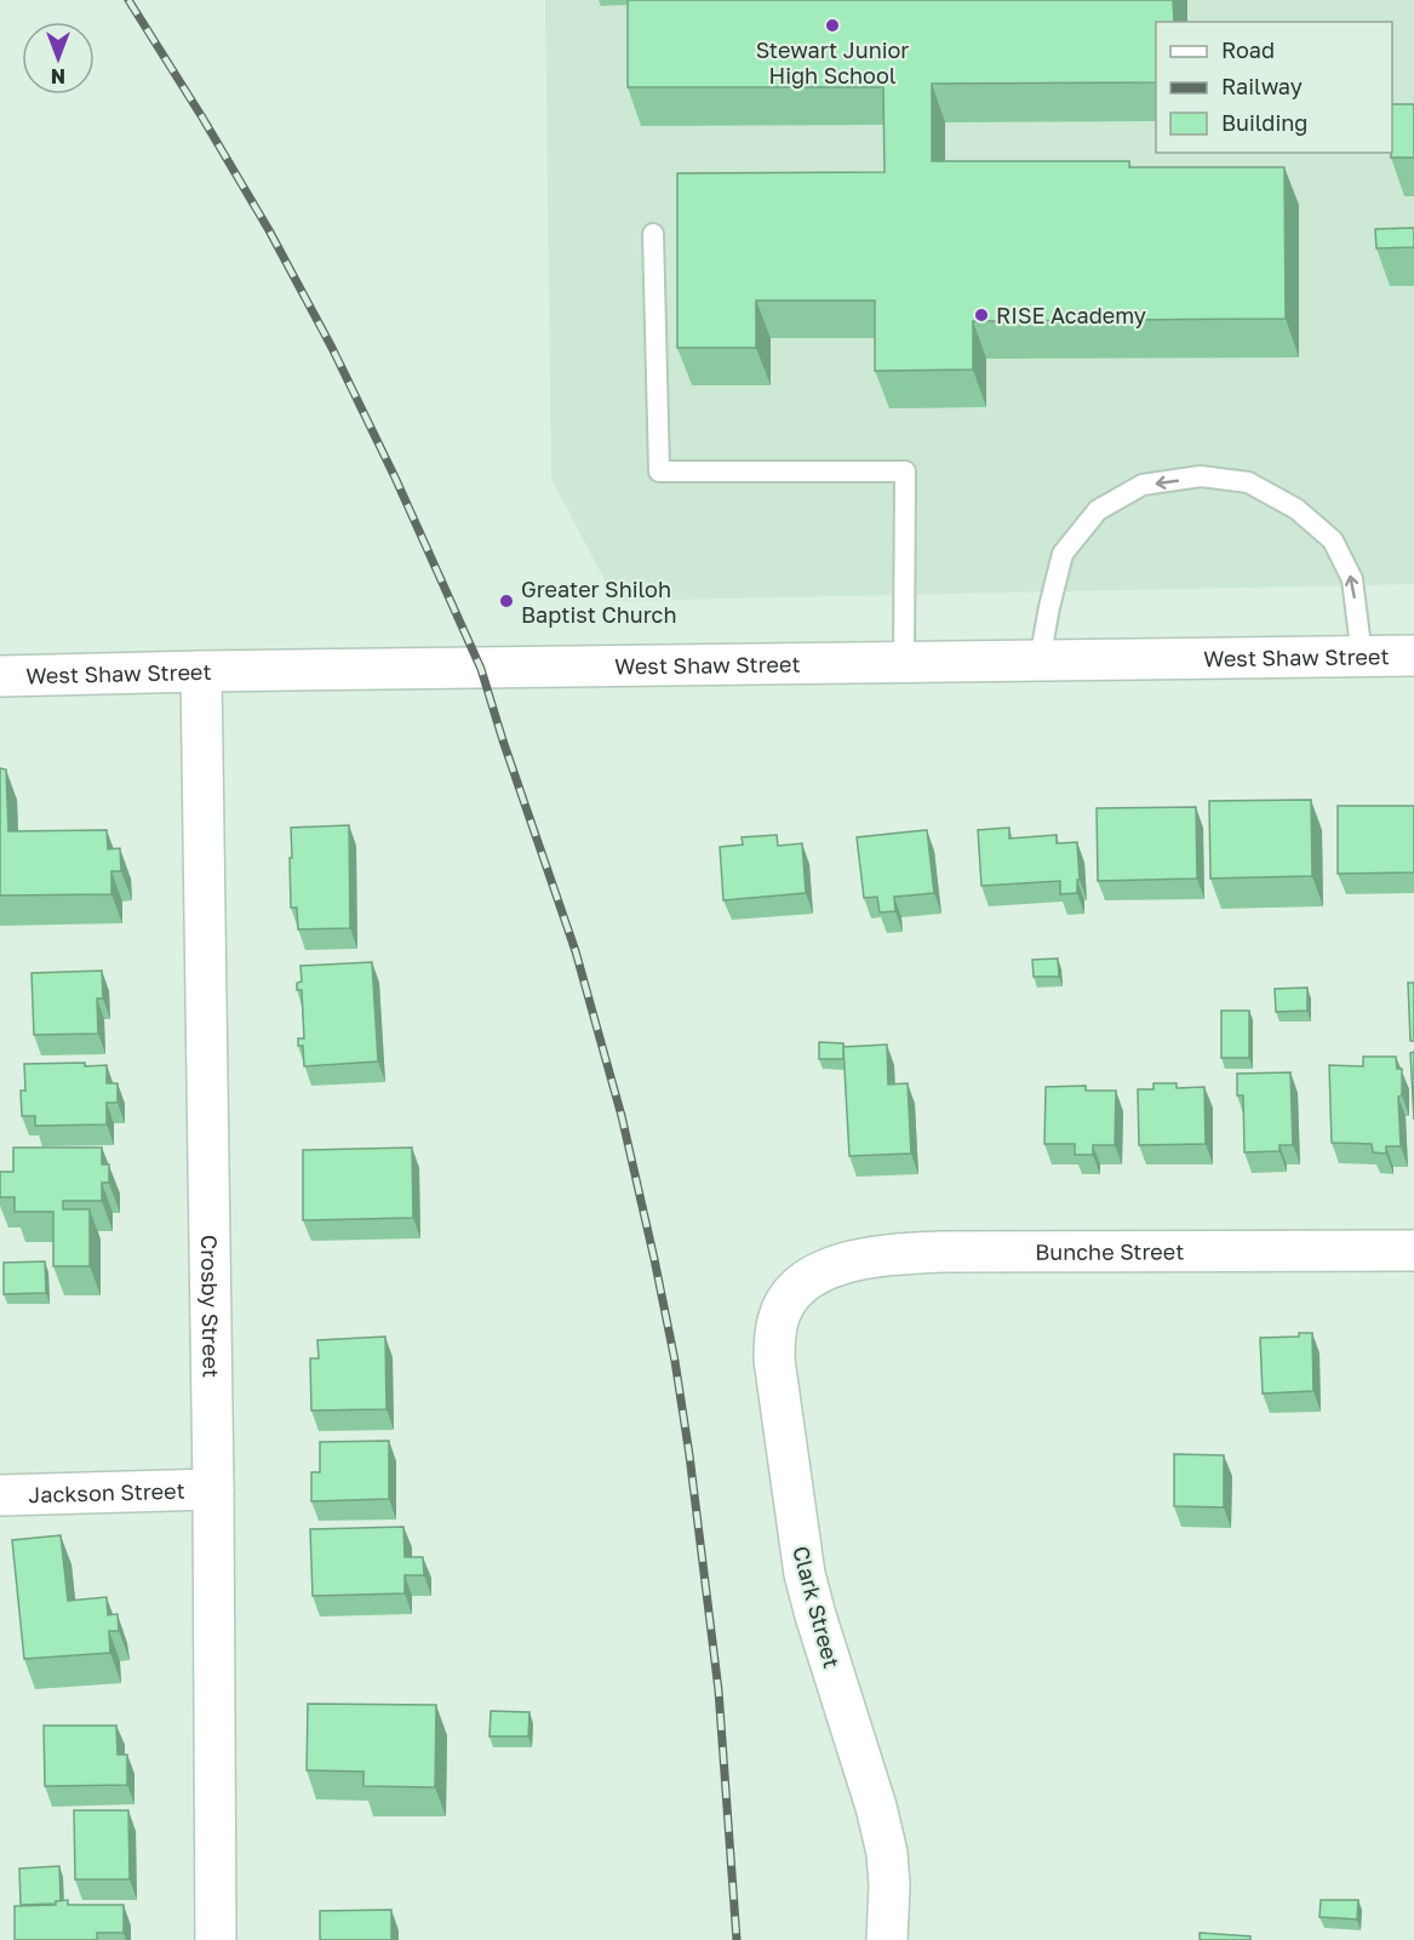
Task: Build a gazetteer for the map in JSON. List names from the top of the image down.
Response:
{
  "streets": {
    "street": [
      "West Shaw Street",
      "Bunche Street",
      "Crosby Street",
      "Jackson Street",
      "Clark Street"
    ]
  },
  "crossings": [
    ["West Shaw Street", "Crosby Street"],
    ["Bunche Street", "Clark Street"],
    ["Crosby Street", "Jackson Street"]
  ],
  "places": ["Stewart Junior High School", "RISE Academy", "Greater Shiloh Baptist Church"],
  "legend": ["Road", "Railway", "Building"],
  "north": "bottom"
}
